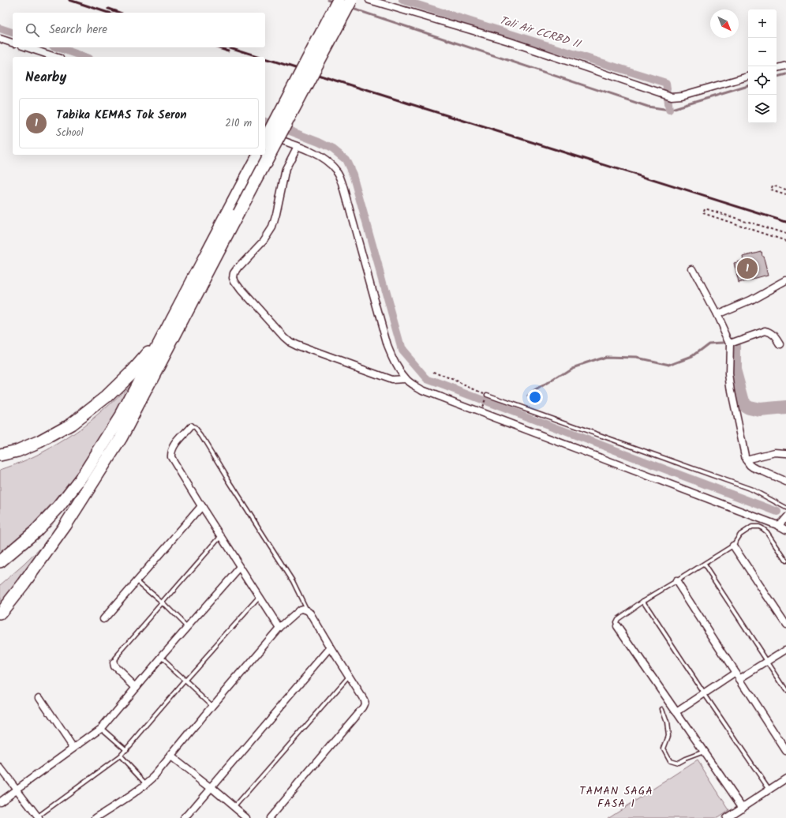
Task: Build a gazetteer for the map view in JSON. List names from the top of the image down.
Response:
{
  "districts": ["TAMAN SAGA FASA 1"],
  "water": ["Tali Air CCRBD 11"],
  "north": "bottom right",
  "page": {
    "map_buttons": ["+", "−"],
    "search": "Search here",
    "heading": "Nearby",
    "list": [
      {
        "mark": "1",
        "name": "Tabika KEMAS Tok Seron",
        "note": "School",
        "value": "210 m"
      }
    ],
    "pins": "1"
  }
}
